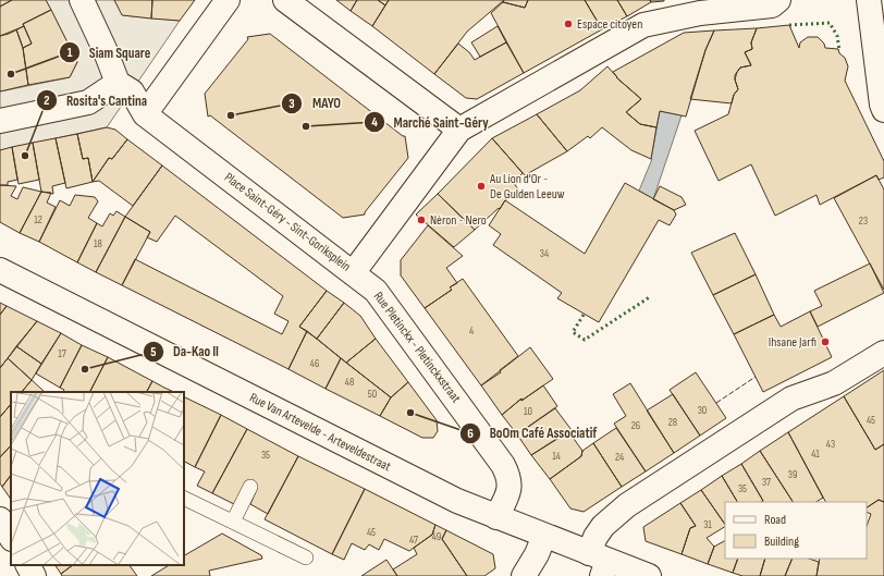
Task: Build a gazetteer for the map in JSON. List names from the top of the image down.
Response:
{
  "streets": {
    "street": ["Place Saint-Géry - Sint-Goriksplein", "Rue Pletinckx - Pletinckxstraat", "Rue Van Artevelde - Arteveldestraat"]
  },
  "crossings": [
    ["Place Saint-Géry - Sint-Goriksplein", "Rue Pletinckx - Pletinckxstraat"],
    ["Rue Pletinckx - Pletinckxstraat", "Rue Van Artevelde - Arteveldestraat"]
  ],
  "places": [
    "Espace citoyen",
    "Siam Square",
    "MAYO",
    "Marché Saint-Géry",
    "Rosita's Cantina",
    "Au Lion d'Or - De Gulden Leeuw",
    "Néron - Nero",
    "Ihsane Jarfi",
    "Da-Kao II",
    "BoOm Café Associatif"
  ],
  "house_numbers": [
    "12",
    "23",
    "18",
    "34",
    "4",
    "17",
    "46",
    "48",
    "50",
    "30",
    "10",
    "45",
    "28",
    "26",
    "43",
    "41",
    "35",
    "14",
    "24",
    "39",
    "37",
    "35",
    "31",
    "45",
    "49",
    "47"
  ],
  "legend": ["Road", "Building"]
}
